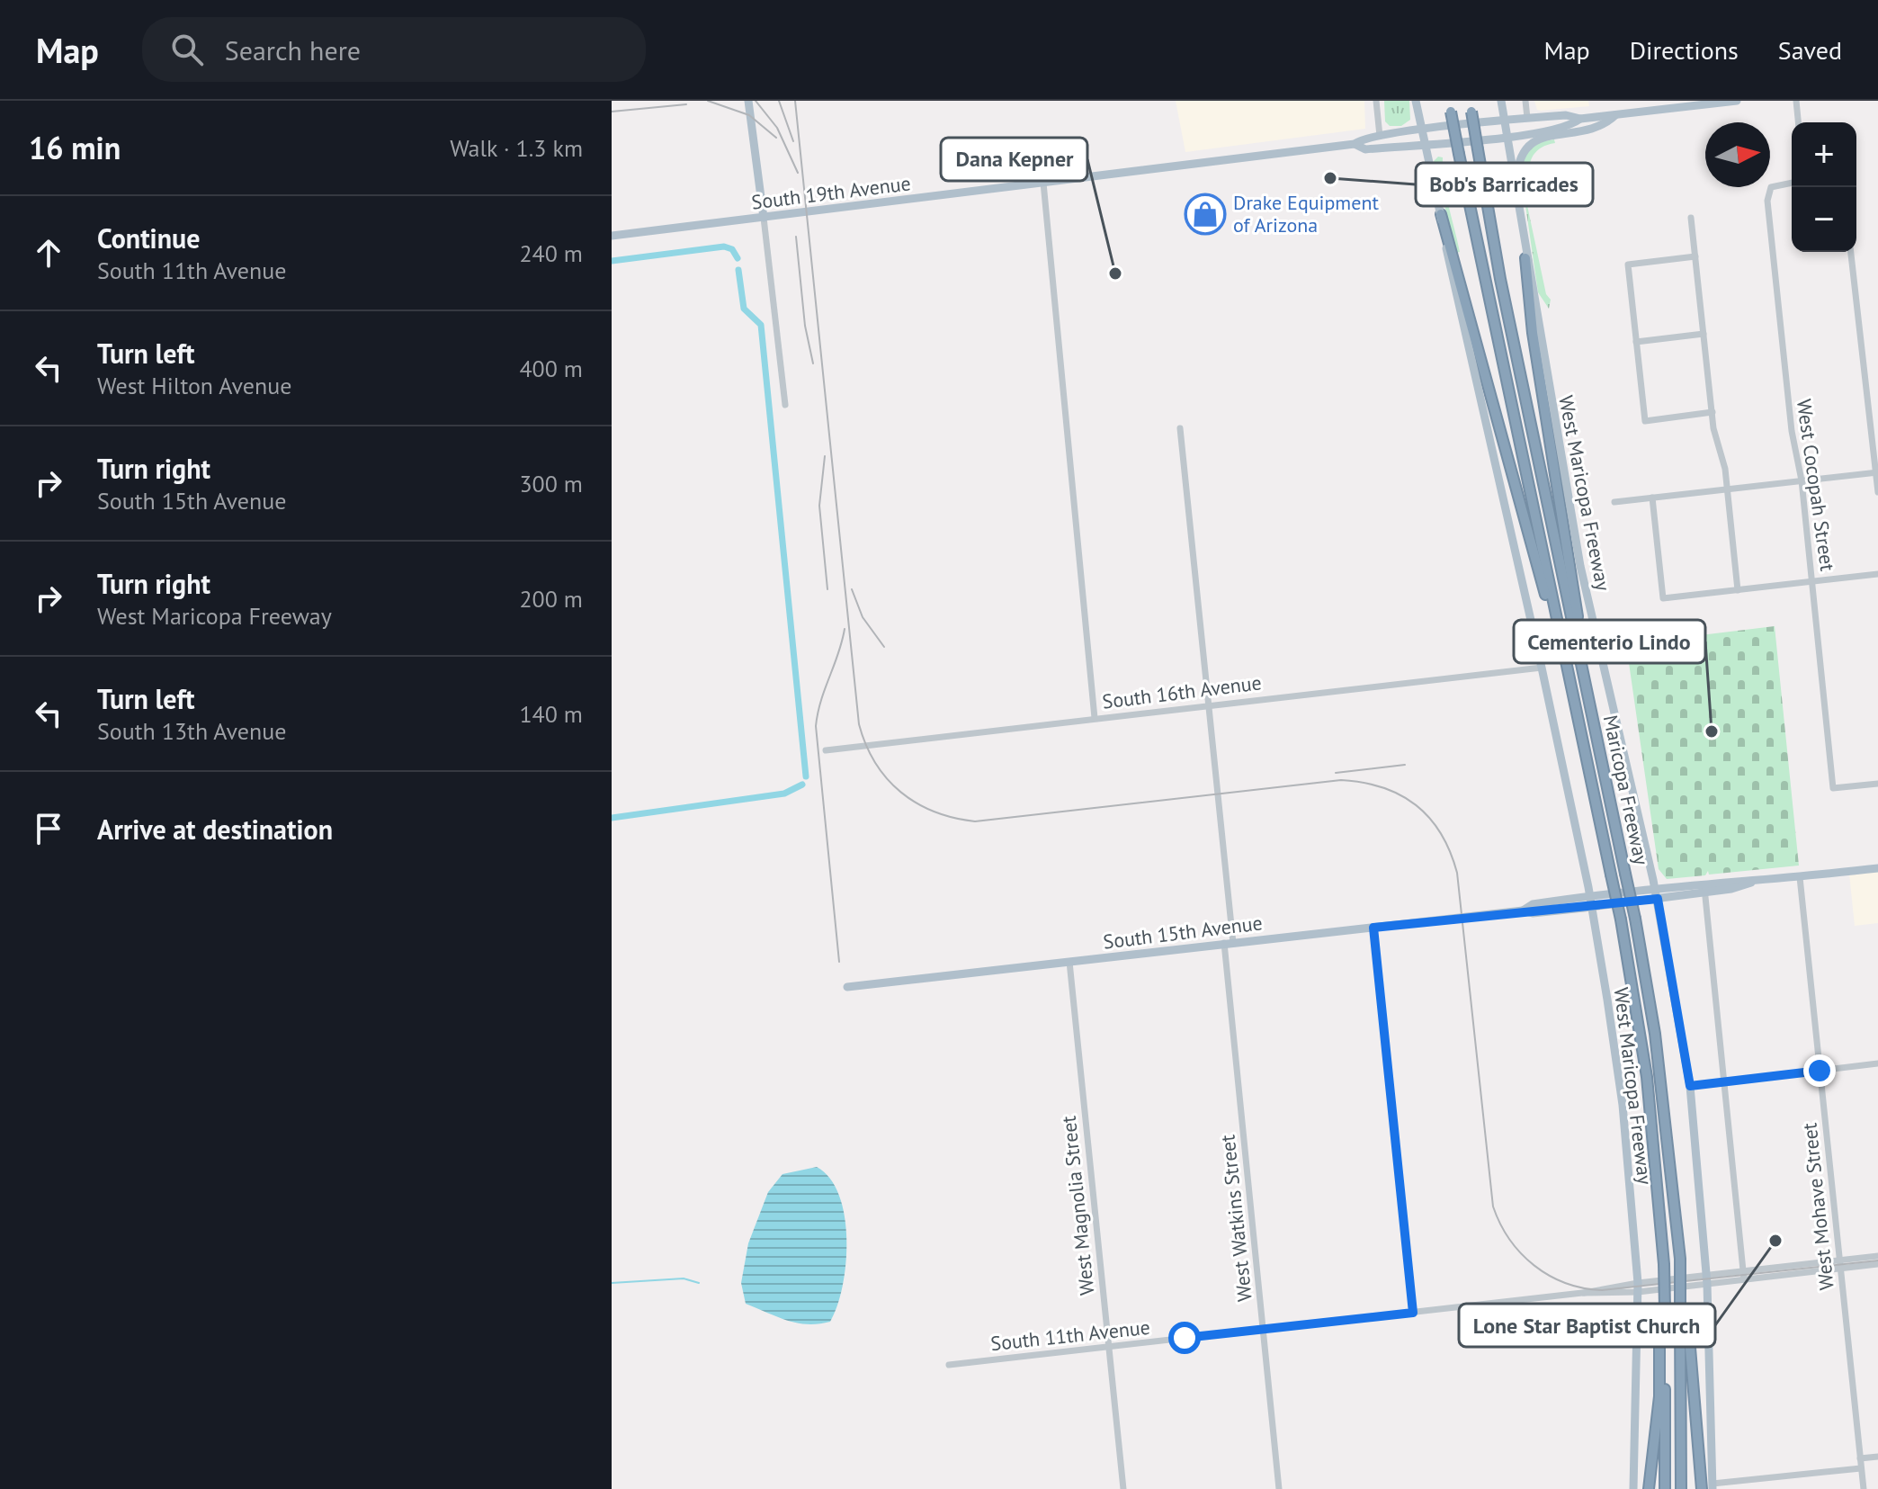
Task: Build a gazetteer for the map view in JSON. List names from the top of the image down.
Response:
{
  "streets": {
    "highway": ["Maricopa Freeway"],
    "main road": ["South 19th Avenue", "West Maricopa Freeway", "South 15th Avenue"],
    "street": [
      "West Cocopah Street",
      "South 16th Avenue",
      "West Magnolia Street",
      "West Mohave Street",
      "West Watkins Street",
      "South 11th Avenue"
    ]
  },
  "crossings": [
    ["South 19th Avenue", "West Maricopa Freeway"],
    ["West Maricopa Freeway", "South 16th Avenue"],
    ["West Maricopa Freeway", "South 15th Avenue"],
    ["West Maricopa Freeway", "South 11th Avenue"],
    ["South 16th Avenue", "West Watkins Street"],
    ["South 15th Avenue", "West Magnolia Street"],
    ["South 15th Avenue", "West Mohave Street"],
    ["South 15th Avenue", "West Watkins Street"],
    ["West Magnolia Street", "South 11th Avenue"],
    ["West Mohave Street", "South 11th Avenue"],
    ["West Watkins Street", "South 11th Avenue"]
  ],
  "places": {
    "other": [
      "Bob's Barricades",
      "Dana Kepner",
      "Cementerio Lindo",
      "Lone Star Baptist Church"
    ],
    "shop": ["Drake Equipment of Arizona"]
  },
  "north": "right",
  "page": {
    "header": "Map",
    "search": "Search here",
    "nav": ["Map", "Directions", "Saved"],
    "heading": ["16 min", "Walk · 1.3 km"],
    "map_buttons": ["+", "−"],
    "list": [
      ["Continue", "South 11th Avenue", "240 m"],
      ["Turn left", "West Hilton Avenue", "400 m"],
      ["Turn right", "South 15th Avenue", "300 m"],
      ["Turn right", "West Maricopa Freeway", "200 m"],
      ["Turn left", "South 13th Avenue", "140 m"],
      "Arrive at destination"
    ]
  }
}
